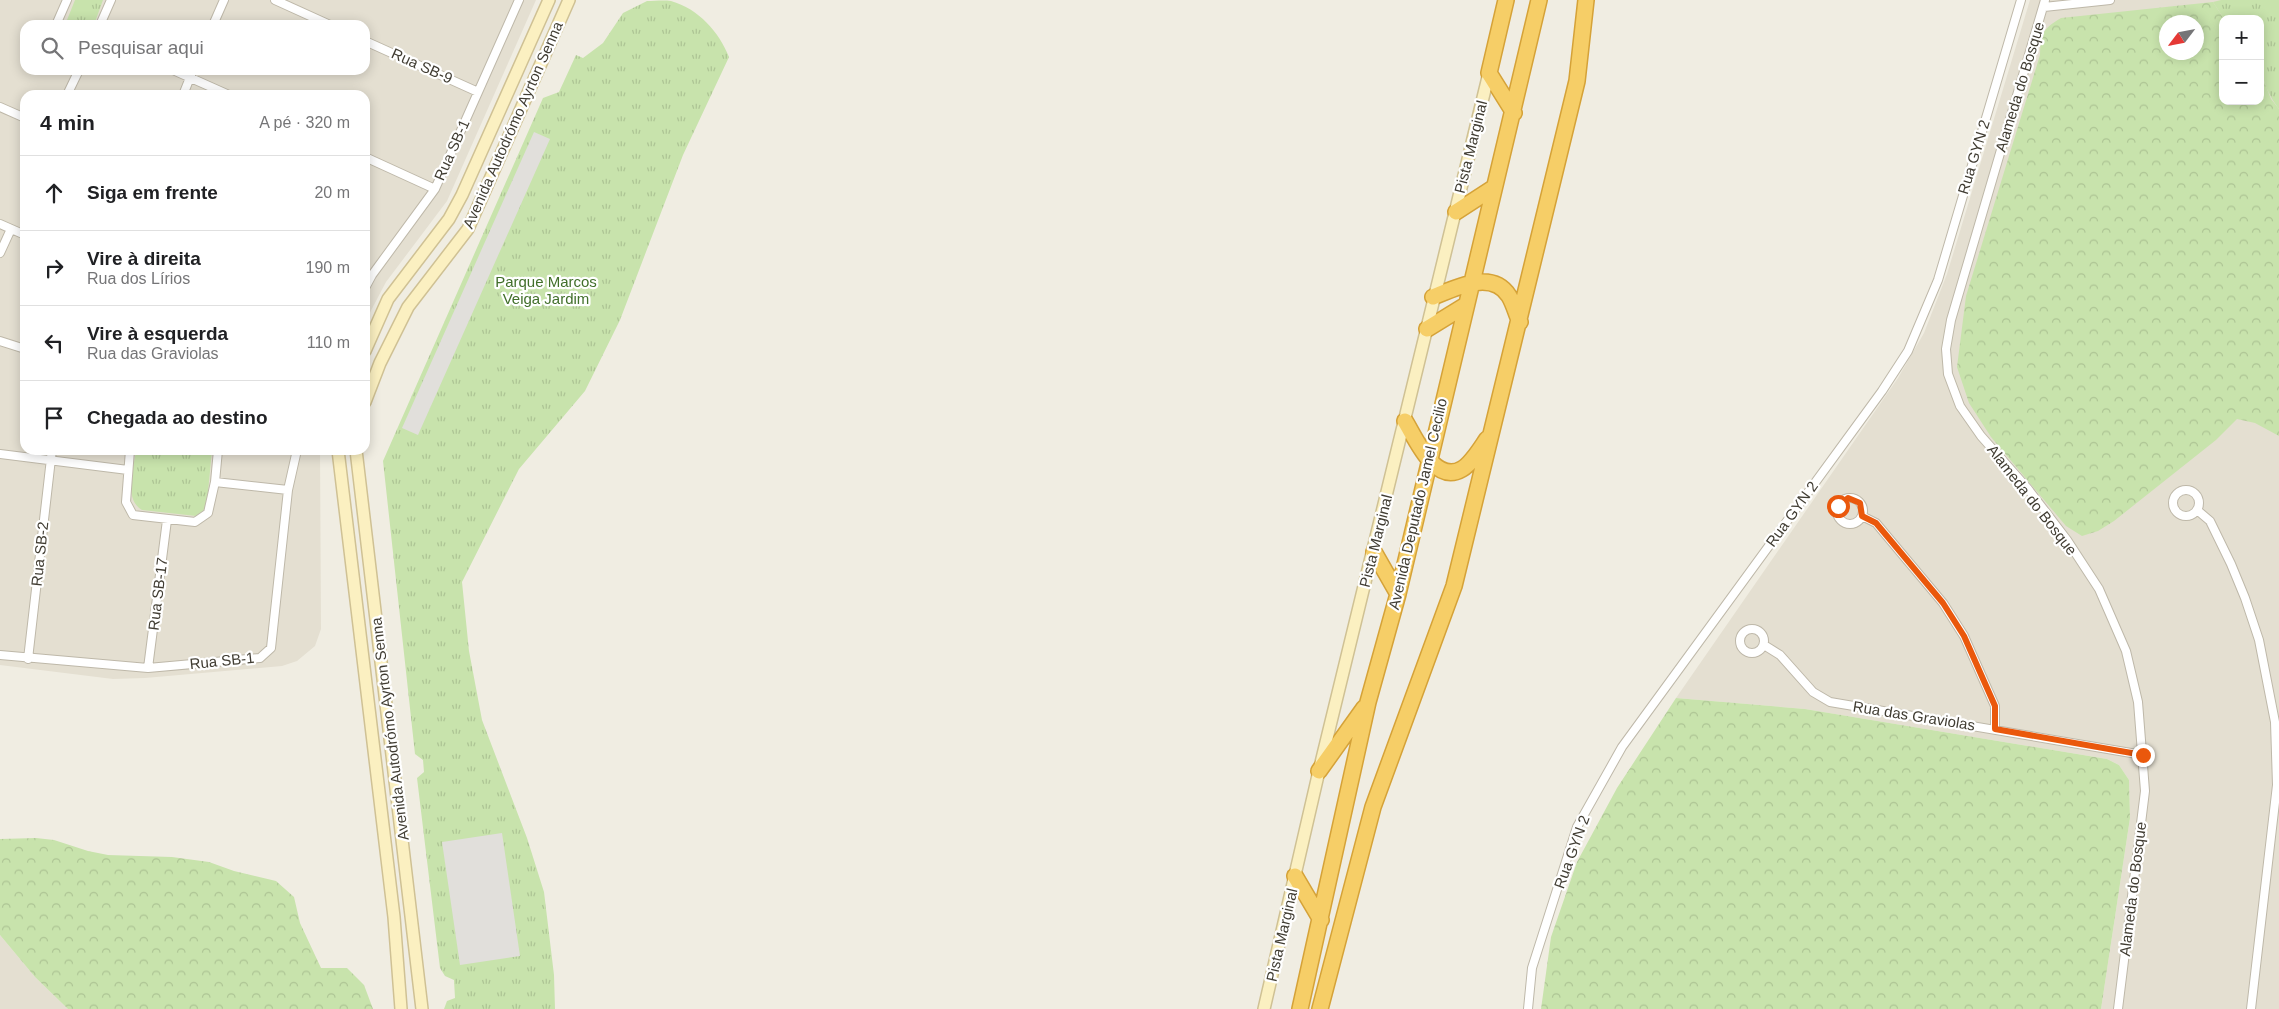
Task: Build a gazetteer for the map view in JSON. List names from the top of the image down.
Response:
{
  "streets": {
    "highway": ["Avenida Deputado Jamel Cecilio"],
    "street": [
      "Rua SB-9",
      "Alameda do Bosque",
      "Avenida Autodrómo Ayrton Senna",
      "Pista Marginal",
      "Rua SB-1",
      "Rua GYN 2",
      "Rua SB-2",
      "Rua SB-17",
      "Rua das Graviolas"
    ]
  },
  "crossings": [
    ["Rua SB-9", "Rua SB-1"],
    ["Alameda do Bosque", "Rua das Graviolas"],
    ["Rua SB-1", "Rua SB-2"],
    ["Rua SB-1", "Rua SB-17"]
  ],
  "parks": ["Parque Marcos Veiga Jardim"],
  "north": "bottom left",
  "page": {
    "map_buttons": ["+", "−"],
    "search": "Pesquisar aqui",
    "heading": ["4 min", "A pé · 320 m"],
    "list": [
      ["Siga em frente", "20 m"],
      ["Vire à direita", "Rua dos Lírios", "190 m"],
      ["Vire à esquerda", "Rua das Graviolas", "110 m"],
      "Chegada ao destino"
    ]
  }
}
